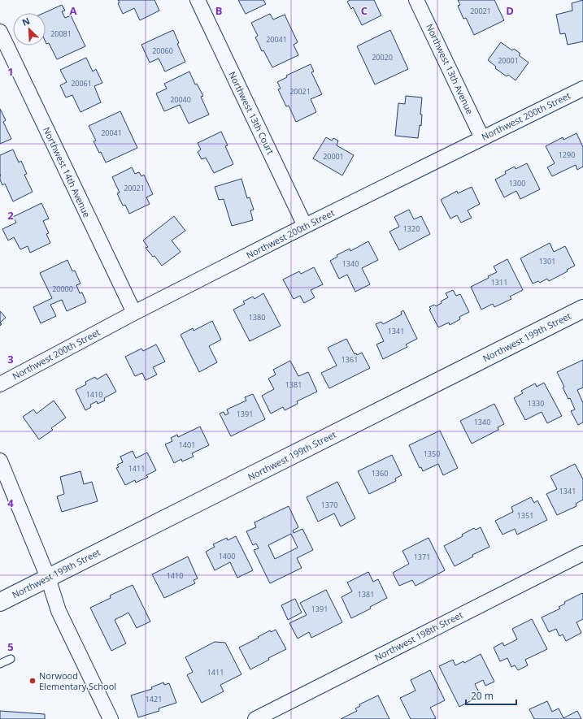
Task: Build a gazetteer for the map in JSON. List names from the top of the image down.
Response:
{
  "streets": {
    "main road": ["Northwest 199th Street"],
    "street": [
      "Northwest 13th Avenue",
      "Northwest 13th Court",
      "Northwest 200th Street",
      "Northwest 14th Avenue",
      "Northwest 198th Street"
    ]
  },
  "crossings": [
    ["Northwest 13th Avenue", "Northwest 200th Street"],
    ["Northwest 13th Court", "Northwest 200th Street"],
    ["Northwest 200th Street", "Northwest 14th Avenue"]
  ],
  "places": ["Norwood Elementary School"],
  "house_numbers": [
    "20021",
    "20081",
    "20041",
    "20060",
    "20020",
    "20001",
    "20061",
    "20021",
    "20040",
    "20041",
    "1290",
    "20001",
    "1300",
    "20021",
    "1320",
    "1301",
    "1340",
    "1311",
    "20000",
    "1380",
    "1341",
    "1361",
    "1381",
    "1410",
    "1330",
    "1391",
    "1340",
    "1401",
    "1350",
    "1411",
    "1360",
    "1341",
    "1370",
    "1351",
    "1400",
    "1371",
    "1410",
    "1381",
    "1391",
    "1411",
    "1421"
  ],
  "scale_bar": "20 m",
  "north": "top left",
  "grid": {
    "columns": [
      "A",
      "B",
      "C",
      "D"
    ],
    "rows": [
      "1",
      "2",
      "3",
      "4",
      "5"
    ]
  }
}
